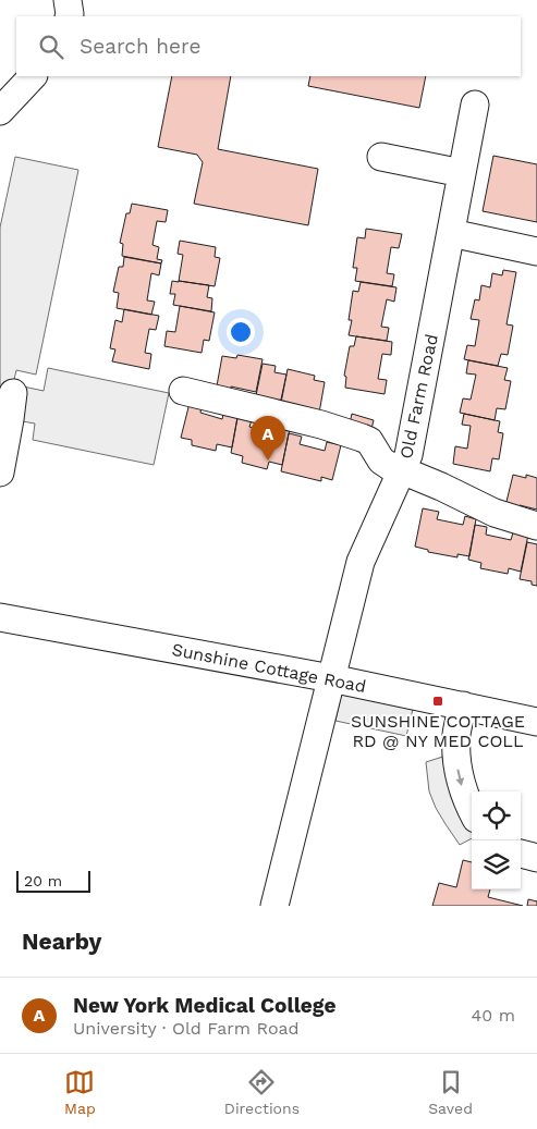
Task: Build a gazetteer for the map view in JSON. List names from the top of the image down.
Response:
{
  "streets": {
    "street": ["Old Farm Road", "Sunshine Cottage Road"]
  },
  "crossings": [
    ["Old Farm Road", "Sunshine Cottage Road"]
  ],
  "places": {
    "transit": ["SUNSHINE COTTAGE RD @ NY MED COLL"]
  },
  "scale_bar": "20 m",
  "page": {
    "search": "Search here",
    "pins": "A",
    "scale": "20 m",
    "heading": "Nearby",
    "list": [
      {
        "mark": "A",
        "name": "New York Medical College",
        "note": "University · Old Farm Road",
        "value": "40 m"
      }
    ],
    "nav": ["Map", "Directions", "Saved"]
  }
}
